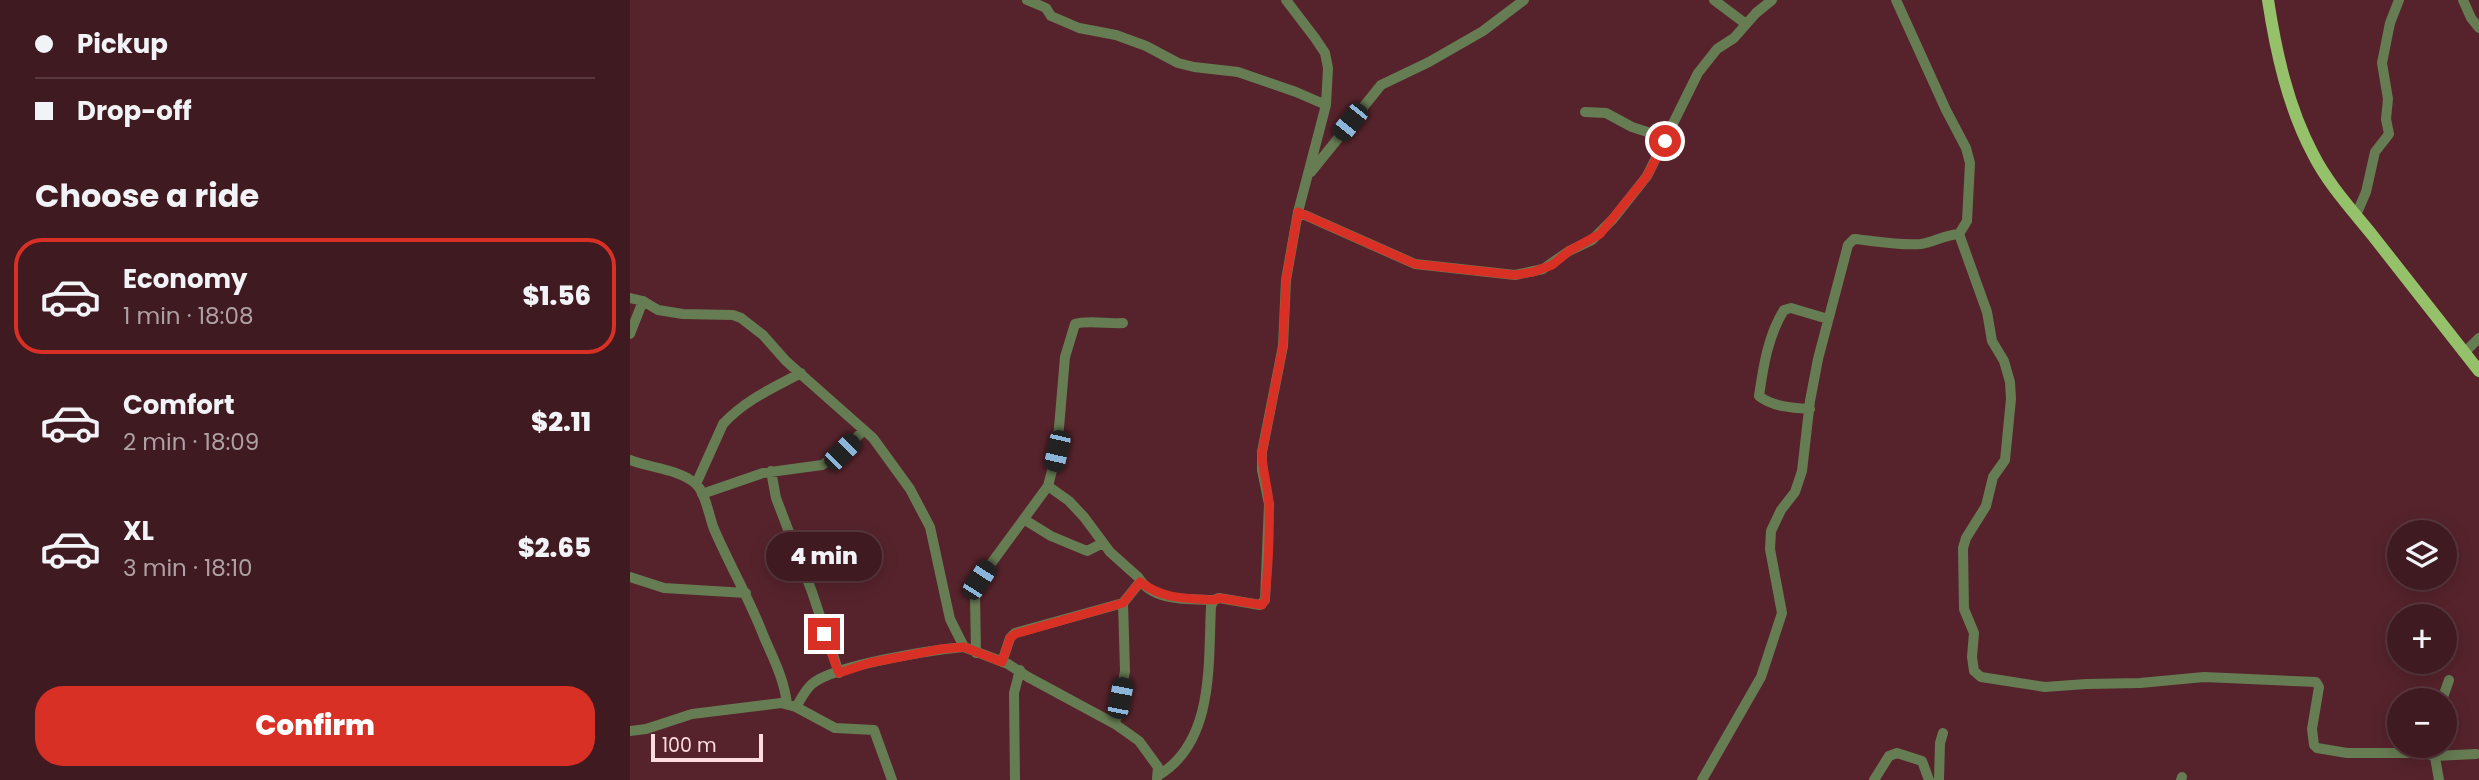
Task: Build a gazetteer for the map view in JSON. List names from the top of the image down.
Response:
{
  "scale_bar": "100 m",
  "page": {
    "banner": ["Pickup", "Drop-off"],
    "heading": "Choose a ride",
    "list": [
      {
        "name": "Economy",
        "note": "1 min · 18:08",
        "value": "$1.56"
      },
      {
        "name": "Comfort",
        "note": "2 min · 18:09",
        "value": "$2.11"
      },
      {
        "name": "XL",
        "note": "3 min · 18:10",
        "value": "$2.65"
      }
    ],
    "map_buttons": ["+", "−"],
    "bubble": "4 min",
    "buttons": "Confirm",
    "scale": "100 m"
  }
}
